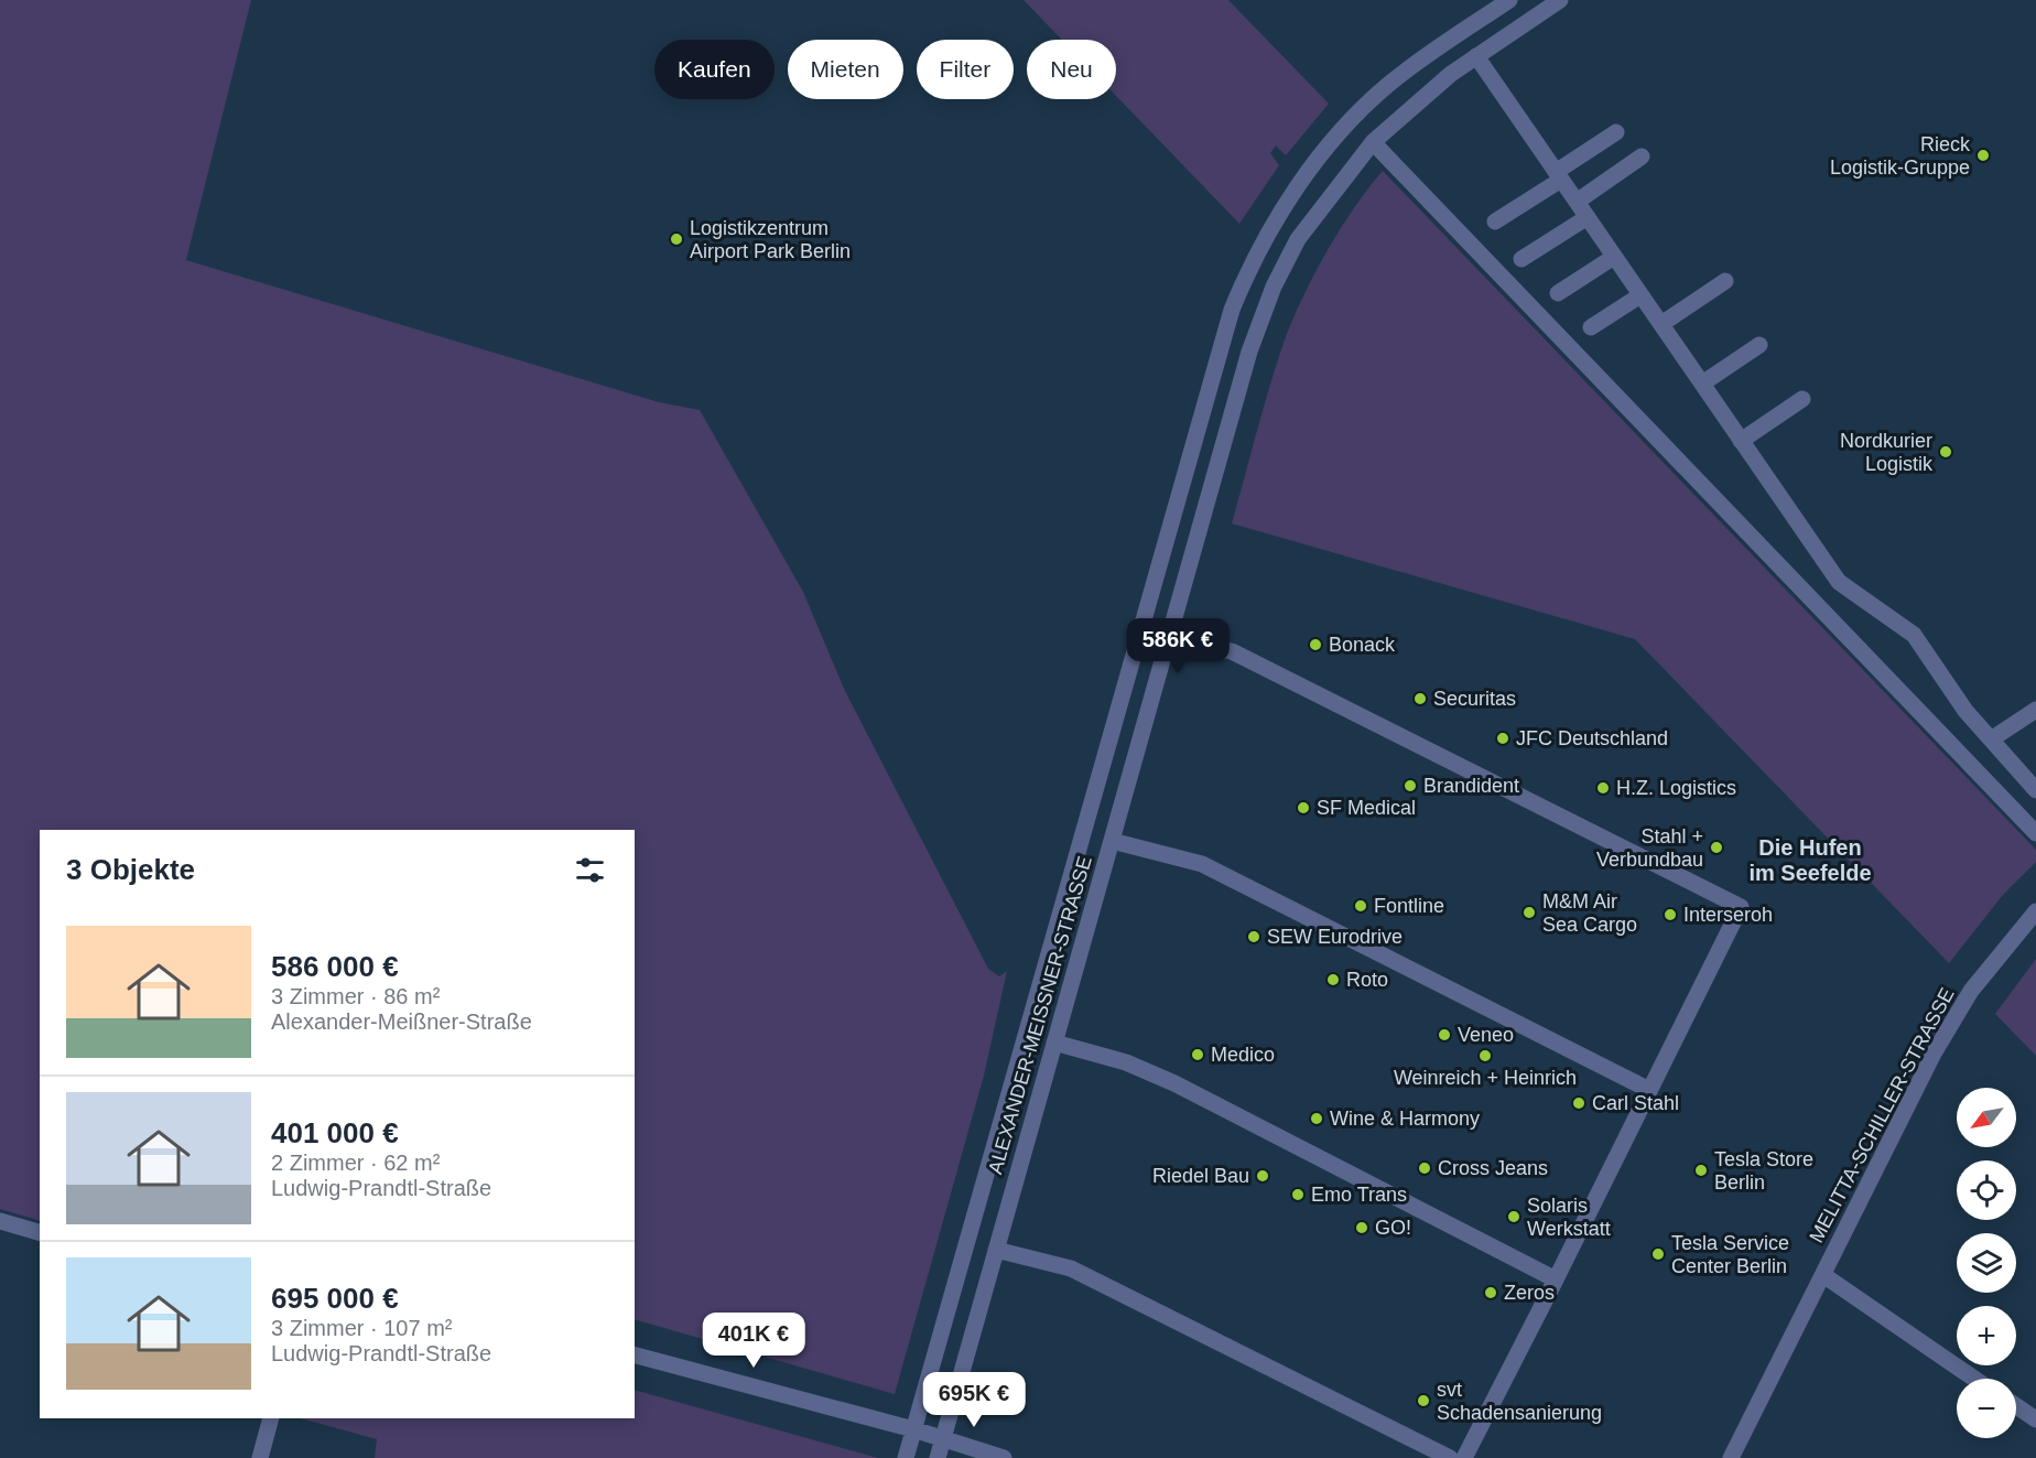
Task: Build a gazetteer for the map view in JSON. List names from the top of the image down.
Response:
{
  "streets": {
    "street": ["ALEXANDER-MEISSNER-STRASSE", "MELITTA-SCHILLER-STRASSE"]
  },
  "districts": ["Die Hufen im Seefelde"],
  "places": [
    "Rieck Logistik-Gruppe",
    "Logistikzentrum Airport Park Berlin",
    "Nordkurier Logistik",
    "Bonack",
    "Securitas",
    "JFC Deutschland",
    "Brandident",
    "H.Z. Logistics",
    "SF Medical",
    "Stahl + Verbundbau",
    "Fontline",
    "M&M Air Sea Cargo",
    "Interseroh",
    "SEW Eurodrive",
    "Roto",
    "Veneo",
    "Medico",
    "Weinreich + Heinrich",
    "Carl Stahl",
    "Wine & Harmony",
    "Cross Jeans",
    "Tesla Store Berlin",
    "Riedel Bau",
    "Emo Trans",
    "Solaris Werkstatt",
    "GO!",
    "Tesla Service Center Berlin",
    "Zeros",
    "svt Schadensanierung"
  ],
  "north": "bottom left",
  "page": {
    "chip": [
      "Kaufen",
      "Mieten",
      "Filter",
      "Neu"
    ],
    "price": ["586K €", "401K €", "695K €"],
    "heading": "3 Objekte",
    "list": [
      {
        "name": "586 000 €",
        "note": "3 Zimmer · 86 m² · Alexander-Meißner-Straße"
      },
      {
        "name": "401 000 €",
        "note": "2 Zimmer · 62 m² · Ludwig-Prandtl-Straße"
      },
      {
        "name": "695 000 €",
        "note": "3 Zimmer · 107 m² · Ludwig-Prandtl-Straße"
      }
    ],
    "map_buttons": ["+", "−"]
  }
}
